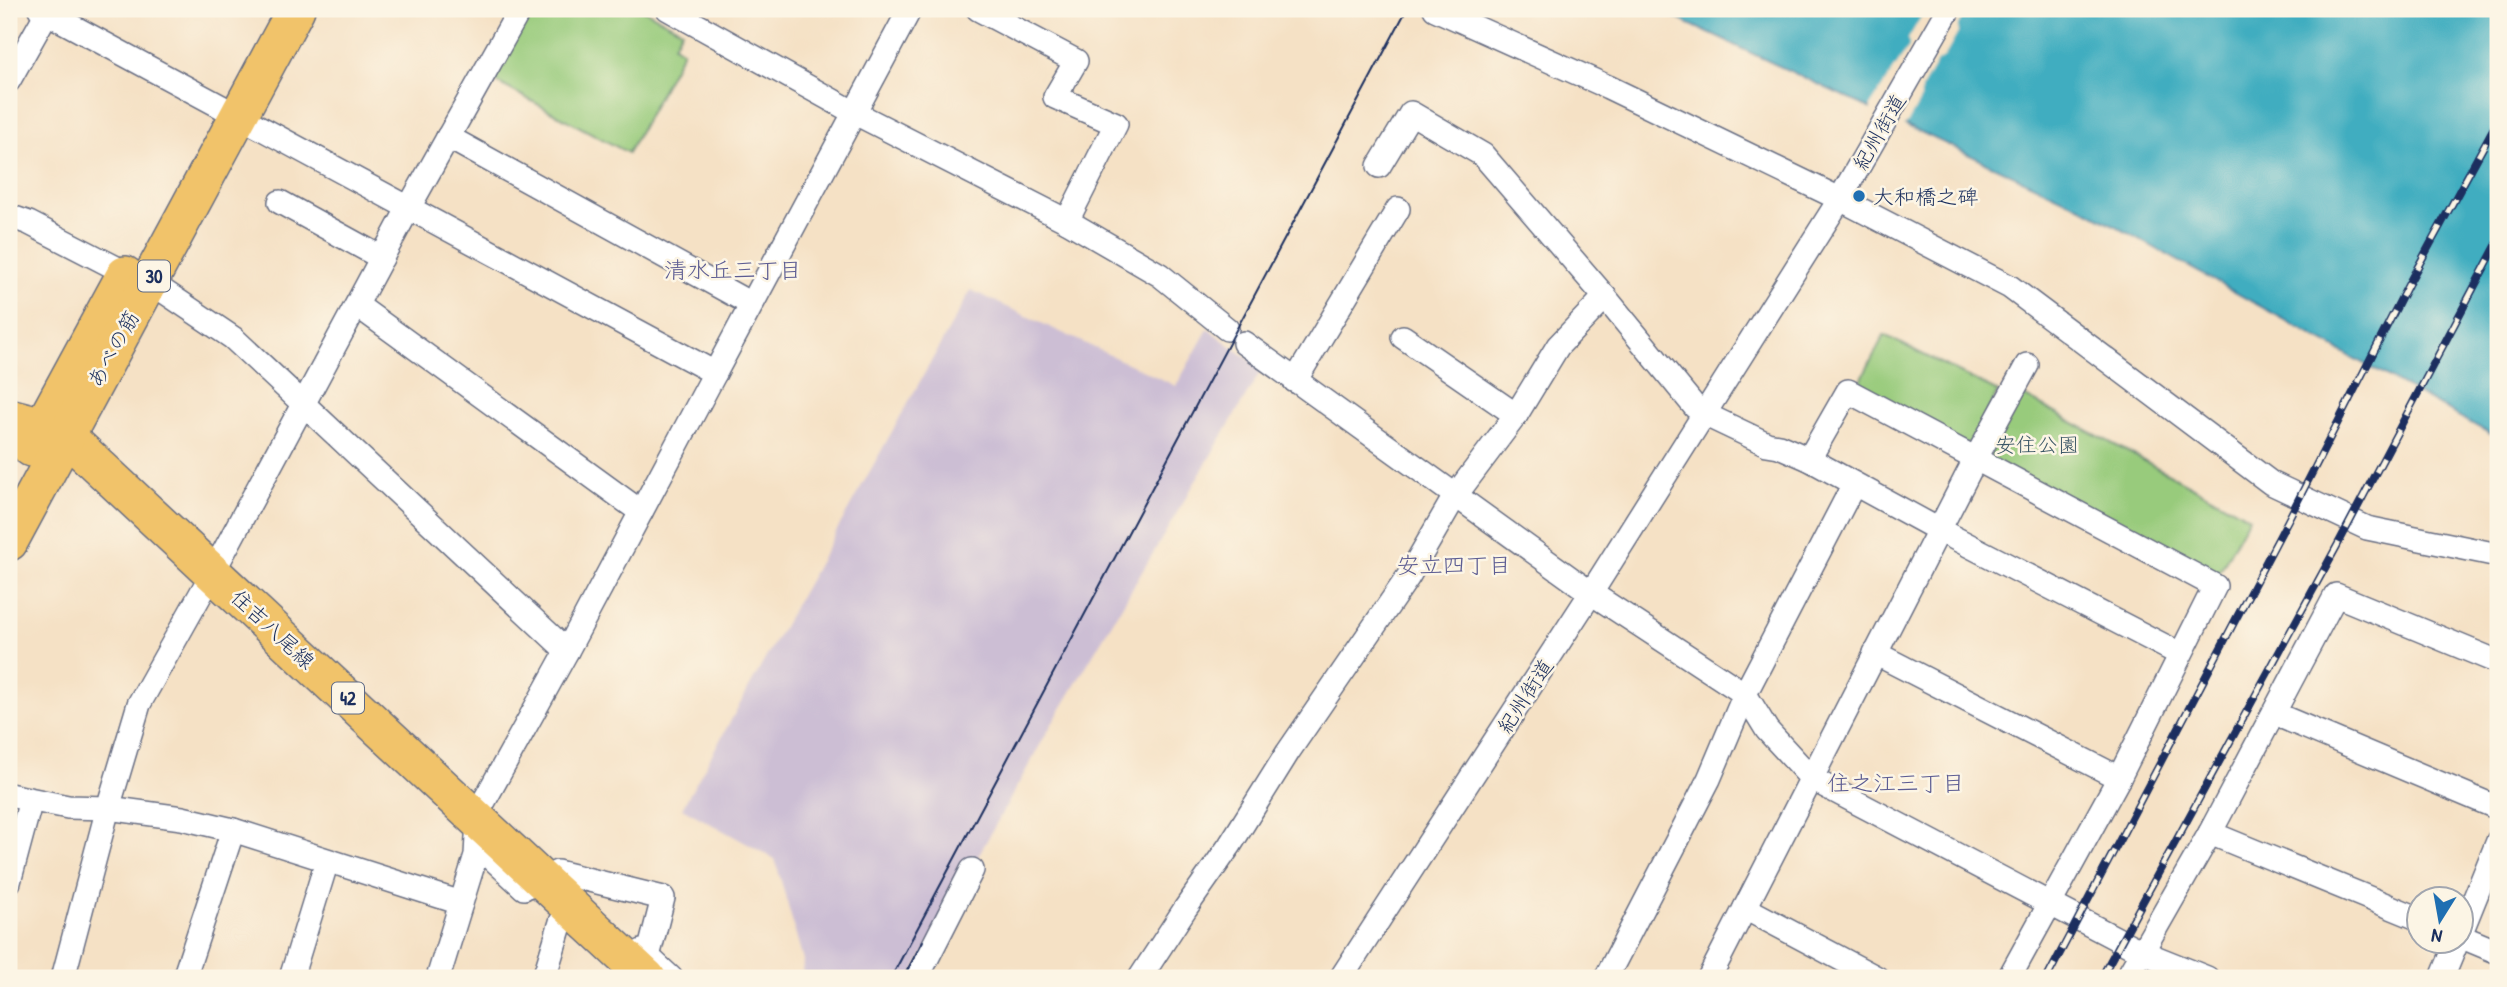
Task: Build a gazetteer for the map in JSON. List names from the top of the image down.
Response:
{
  "streets": {
    "main road": [
      "30",
      "あべの筋",
      "住吉八尾線",
      "42"
    ],
    "street": ["紀州街道"]
  },
  "crossings": [
    ["あべの筋", "住吉八尾線"]
  ],
  "districts": ["清水丘三丁目", "安立四丁目", "住之江三丁目"],
  "parks": ["安住公園"],
  "places": ["大和橋之碑"],
  "north": "bottom"
}
